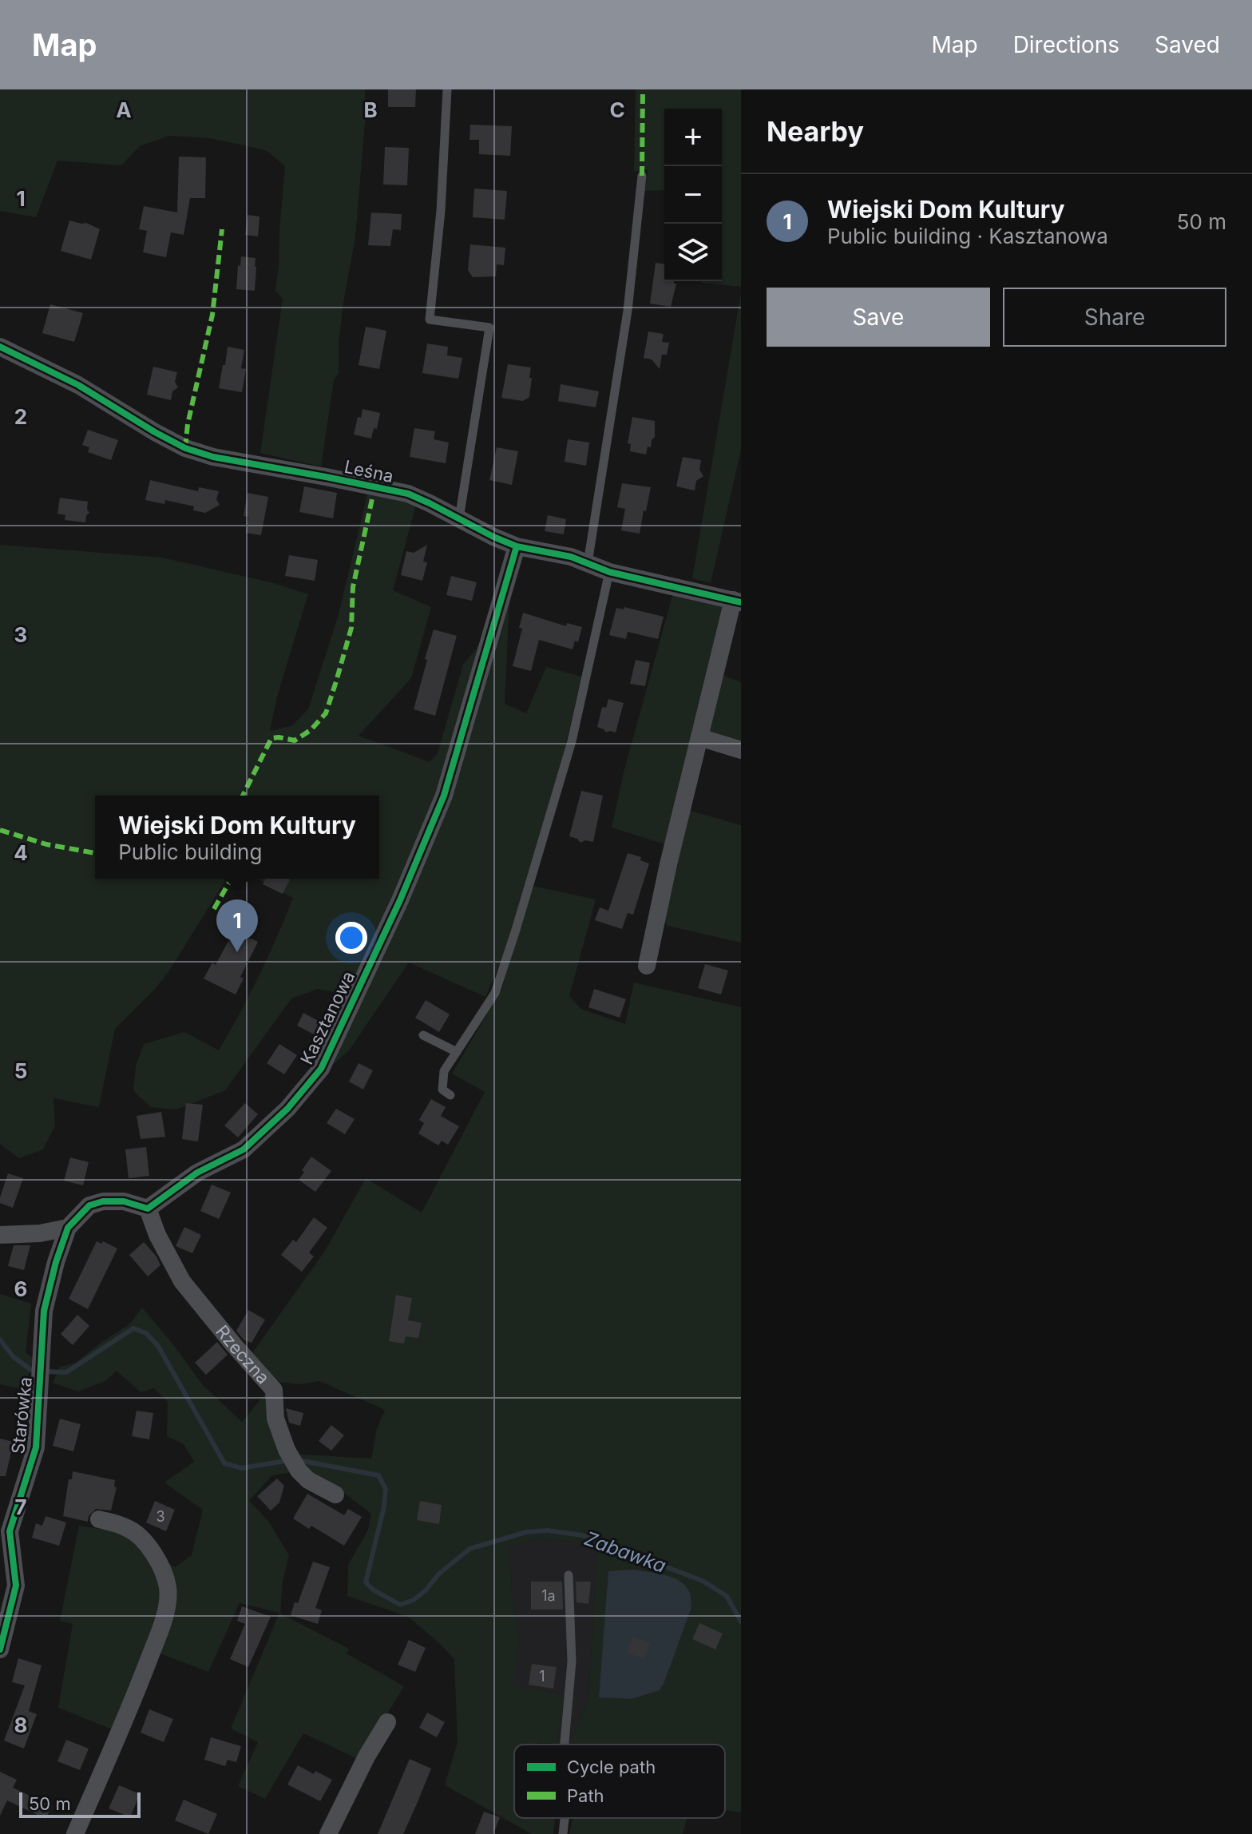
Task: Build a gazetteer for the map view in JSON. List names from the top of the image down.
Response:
{
  "streets": {
    "street": [
      "Leśna",
      "Kasztanowa",
      "Rzeczna",
      "Starówka"
    ]
  },
  "crossings": [
    ["Leśna", "Kasztanowa"],
    ["Kasztanowa", "Rzeczna"],
    ["Kasztanowa", "Starówka"],
    ["Rzeczna", "Starówka"]
  ],
  "water": ["Zabawka"],
  "house_numbers": ["3", "1a", "1"],
  "legend": ["Cycle path", "Path"],
  "scale_bar": "50 m",
  "page": {
    "header": "Map",
    "nav": ["Map", "Directions", "Saved"],
    "heading": "Nearby",
    "map_buttons": ["+", "−"],
    "list": [
      {
        "mark": "1",
        "name": "Wiejski Dom Kultury",
        "note": "Public building · Kasztanowa",
        "value": "50 m"
      }
    ],
    "buttons": ["Save", "Share"],
    "popup": ["Wiejski Dom Kultury", "Public building"],
    "pins": "1",
    "scale": "50 m"
  },
  "grid": {
    "columns": ["A", "B", "C"],
    "rows": [
      "1",
      "2",
      "3",
      "4",
      "5",
      "6",
      "7",
      "8"
    ]
  }
}
